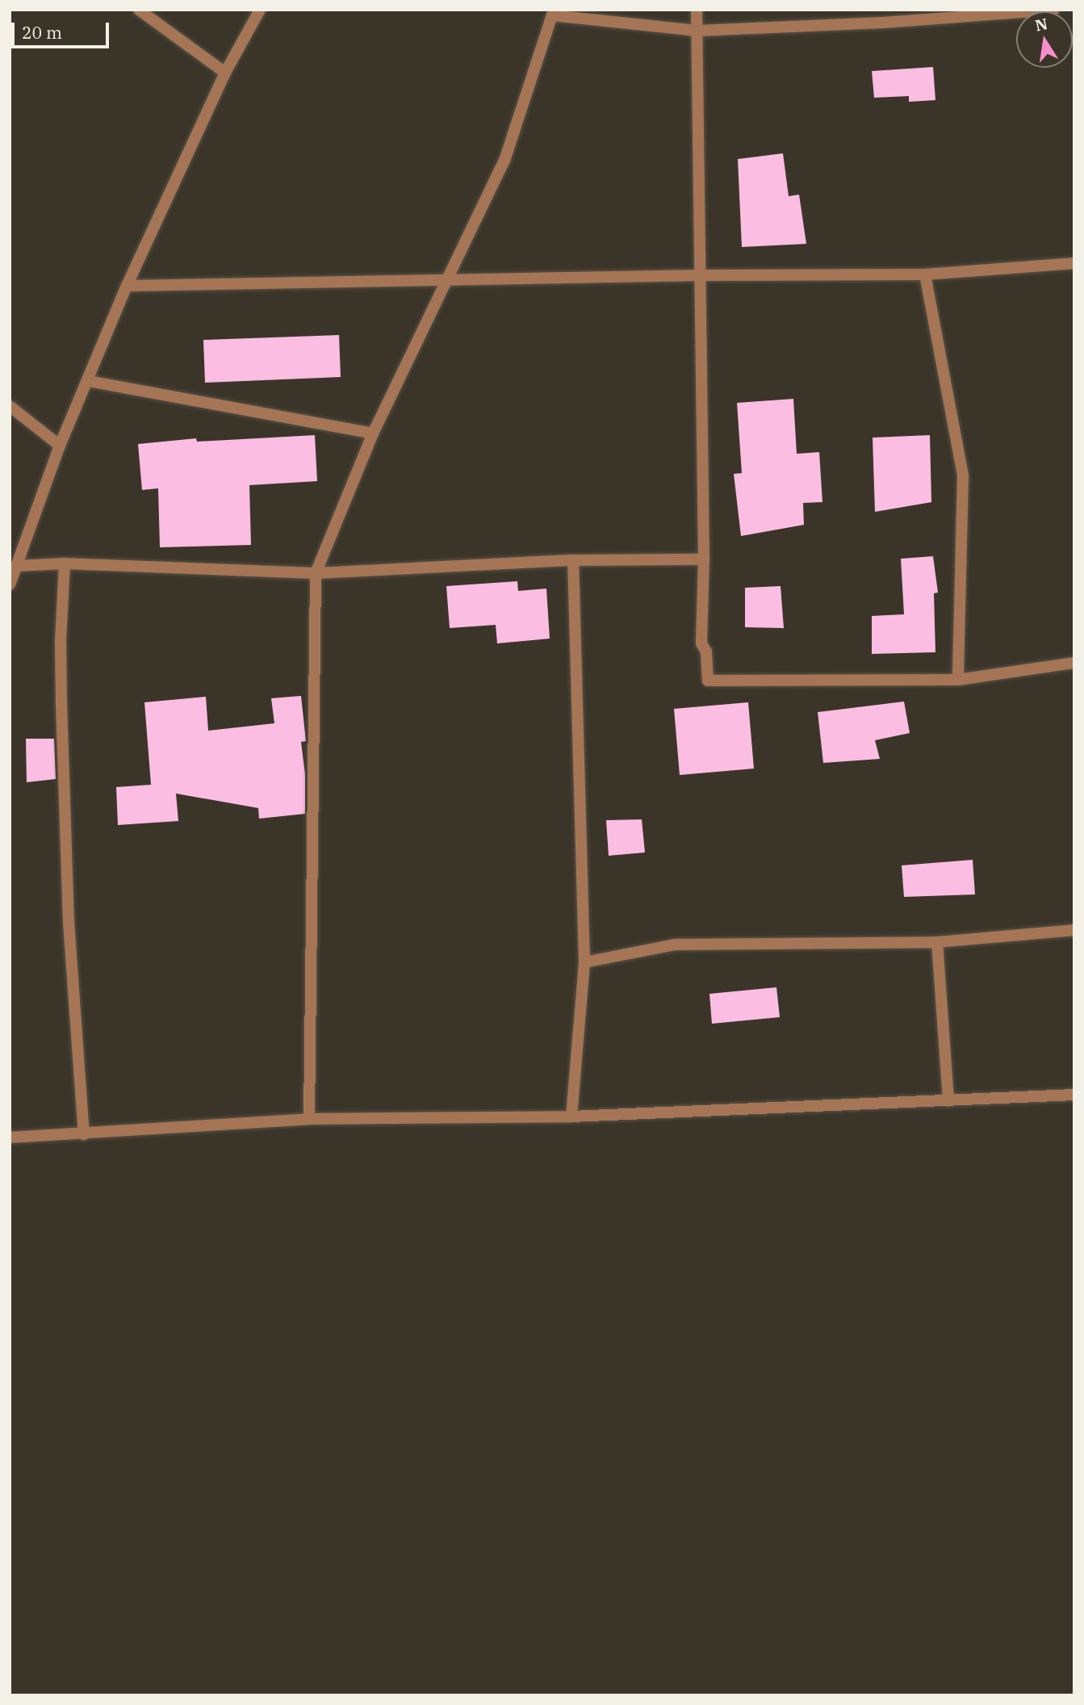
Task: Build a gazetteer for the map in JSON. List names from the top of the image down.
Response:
{
  "scale_bar": "20 m",
  "north": "top"
}
